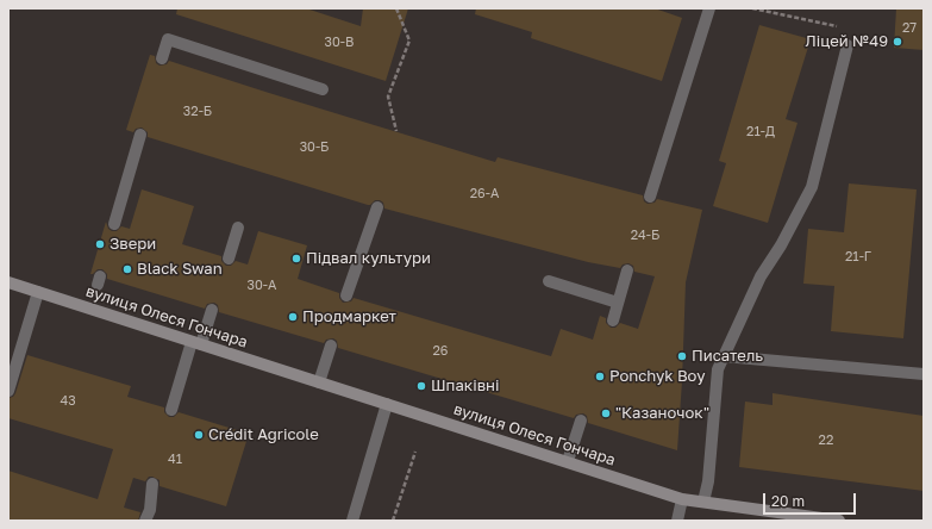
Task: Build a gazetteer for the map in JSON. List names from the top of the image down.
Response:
{
  "streets": {
    "street": ["вулиця Олеся Гончара"]
  },
  "places": [
    "Ліцей №49",
    "Звери",
    "Підвал культури",
    "Black Swan",
    "Продмаркет",
    "Писатель",
    "Ponchyk Boy",
    "Шпаківні",
    "\"Казаночок\"",
    "Crédit Agricole"
  ],
  "house_numbers": [
    "27",
    "30-В",
    "32-Б",
    "21-Д",
    "30-Б",
    "26-А",
    "24-Б",
    "21-Г",
    "30-А",
    "26",
    "43",
    "22",
    "41"
  ],
  "scale_bar": "20 m"
}
